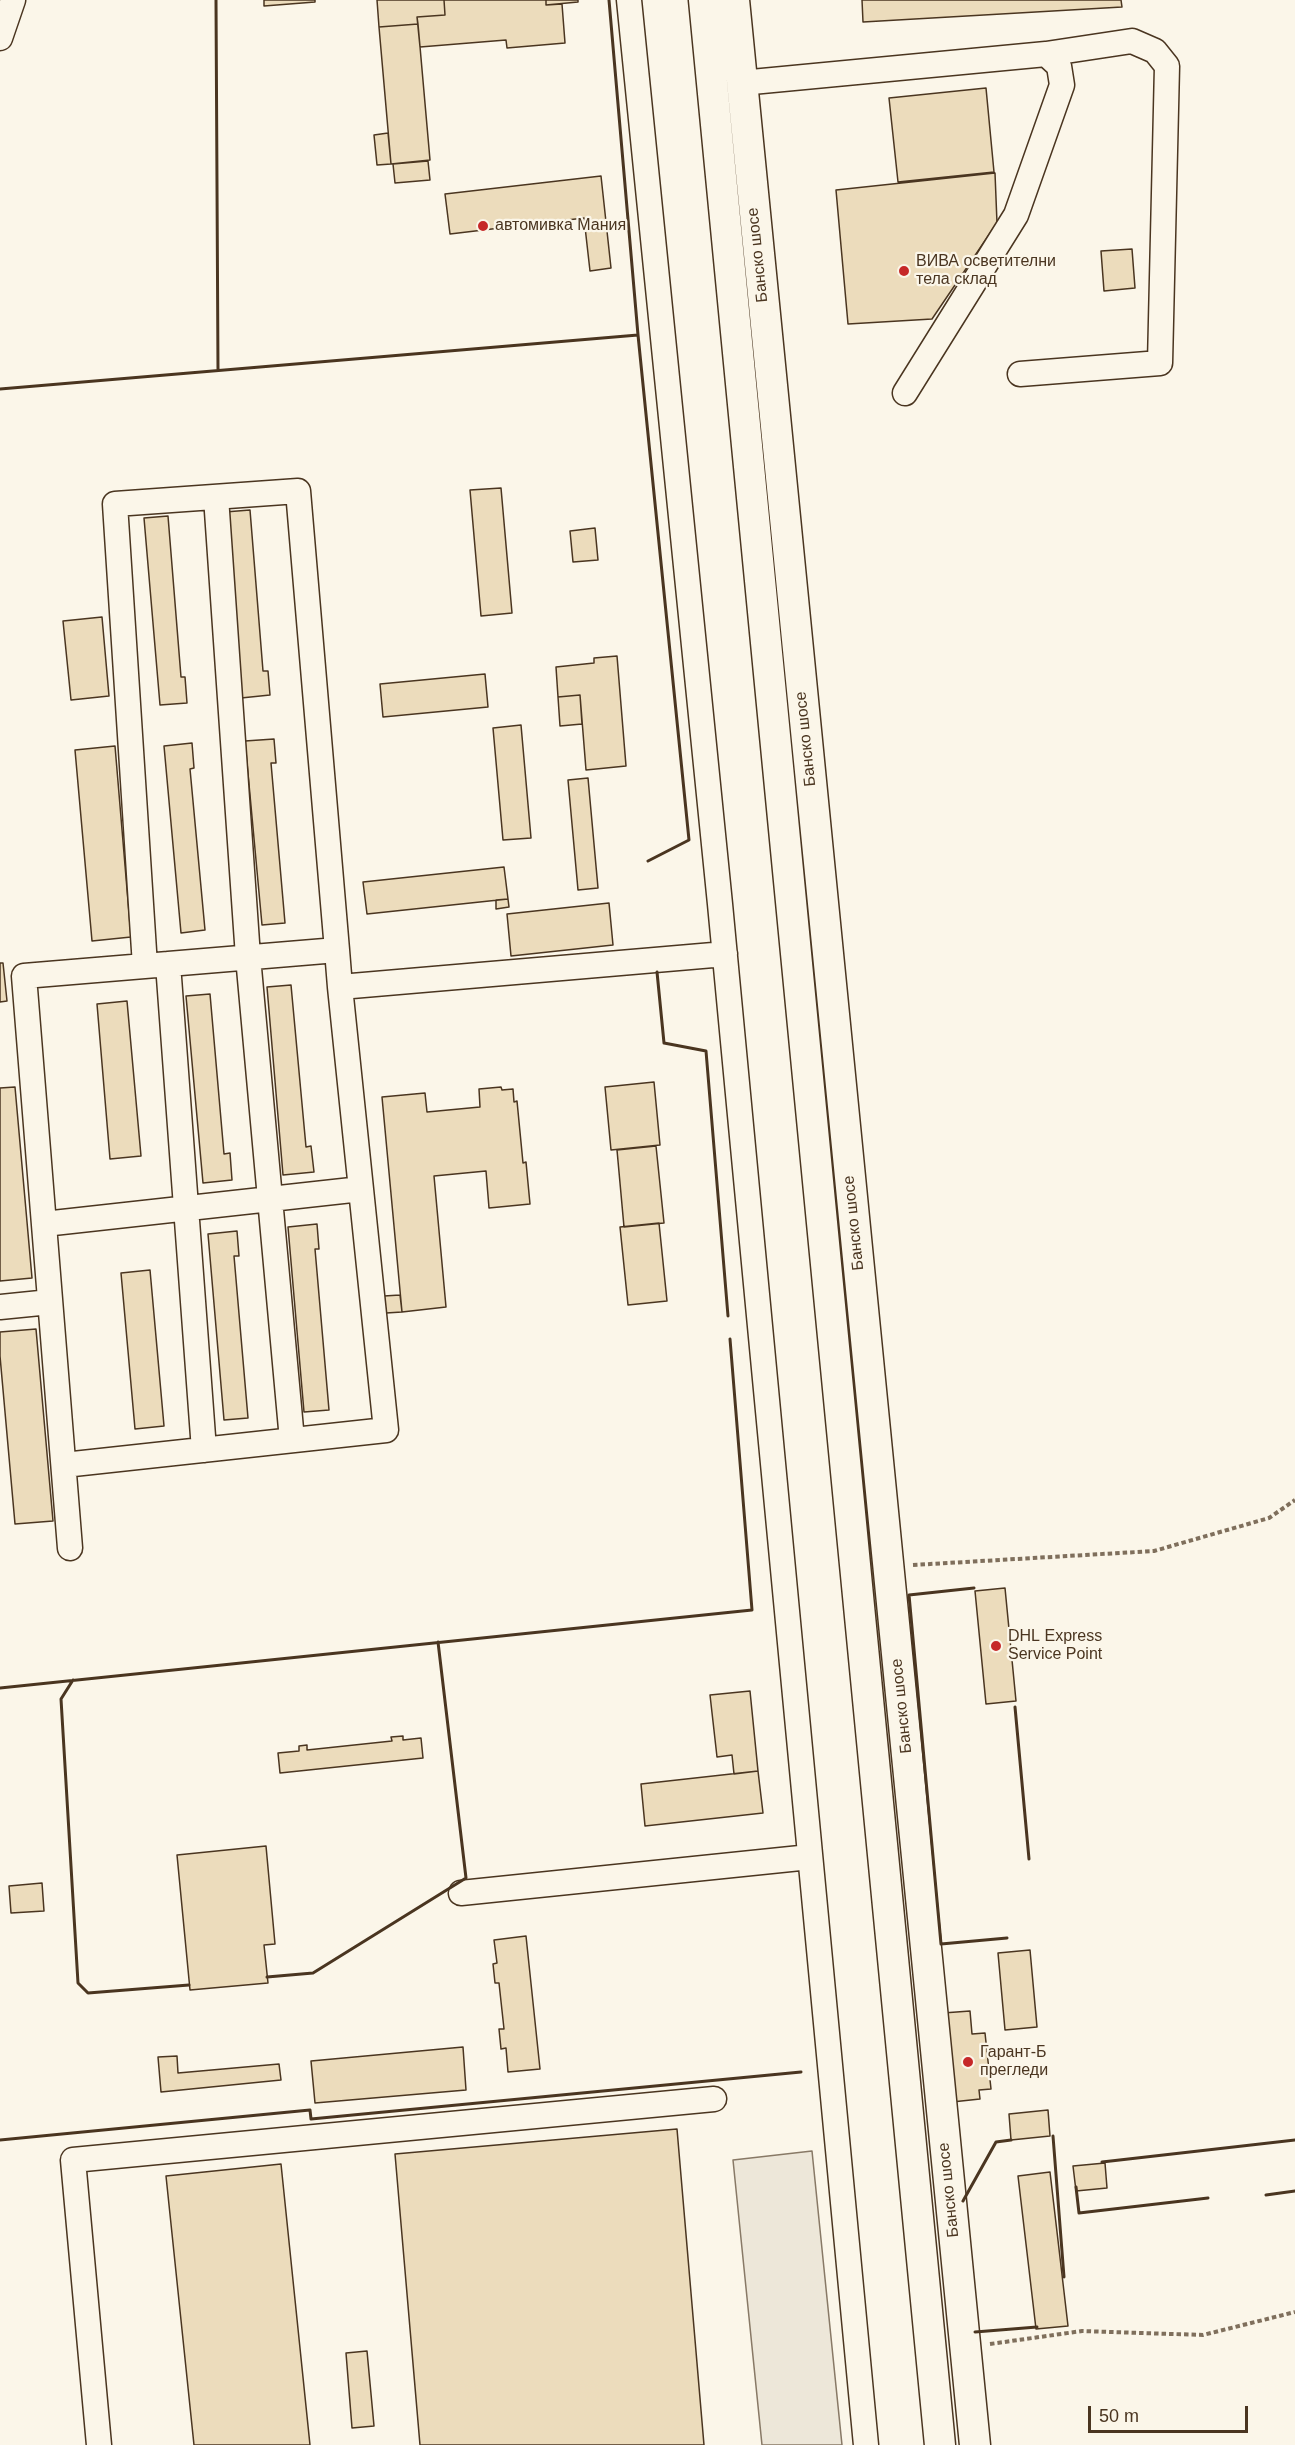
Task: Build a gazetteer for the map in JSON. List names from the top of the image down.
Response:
{
  "streets": {
    "main road": ["Банско шосе"]
  },
  "places": [
    "автомивка Мания",
    "ВИВА осветителни тела склад",
    "DHL Express Service Point",
    "Гарант-Б прегледи"
  ],
  "scale_bar": "50 m"
}
